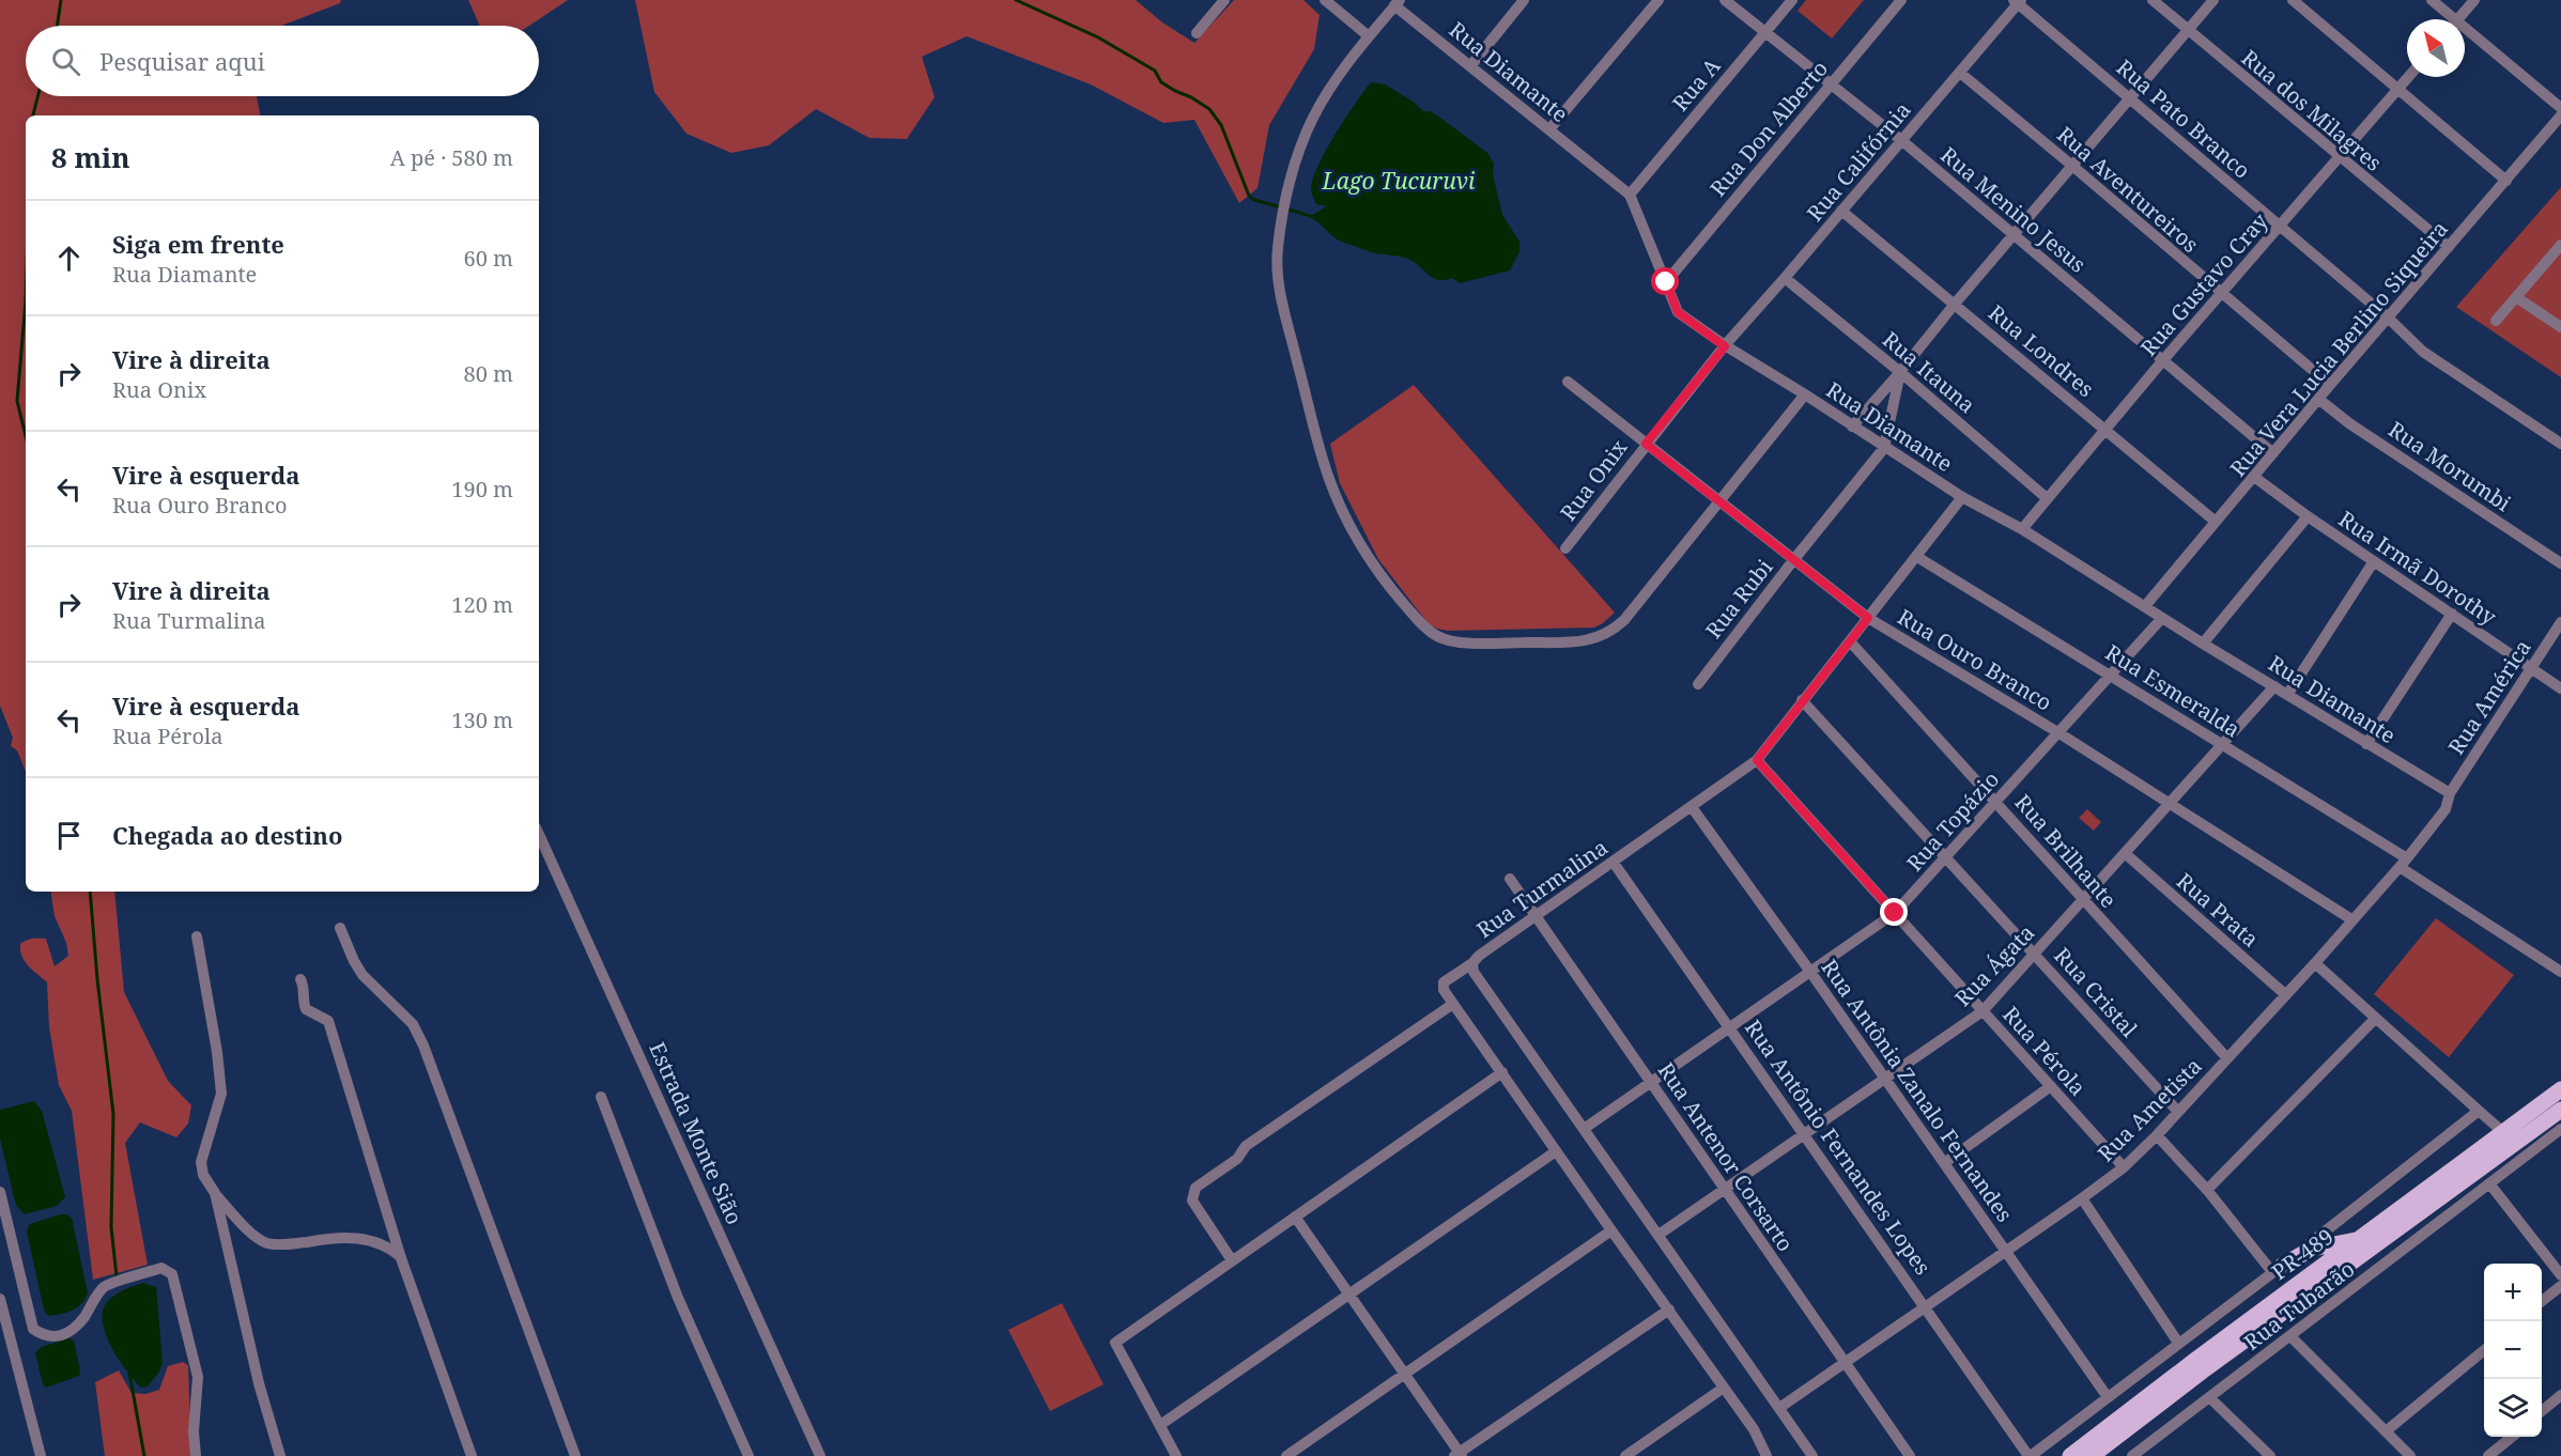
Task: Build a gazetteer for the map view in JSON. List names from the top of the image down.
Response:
{
  "streets": {
    "main road": ["PR-489"],
    "street": [
      "Rua Diamante",
      "Rua A",
      "Rua dos Milagres",
      "Rua Pato Branco",
      "Rua Don Alberto",
      "Rua Califórnia",
      "Rua Aventureiros",
      "Rua Menino Jesus",
      "Rua Gustavo Cray",
      "Rua Vera Lucia Berlino Siqueira",
      "Rua Londres",
      "Rua Itauna",
      "Rua Morumbi",
      "Rua Onix",
      "Rua Irmã Dorothy",
      "Rua Rubi",
      "Rua Ouro Branco",
      "Rua Esmeralda",
      "Rua América",
      "Rua Topázio",
      "Rua Brilhante",
      "Rua Turmalina",
      "Rua Prata",
      "Rua Ágata",
      "Rua Cristal",
      "Rua Pérola",
      "Rua Antônia Zanalo Fernandes",
      "Rua Ametista",
      "Estrada Monte Sião",
      "Rua Antônio Fernandes Lopes",
      "Rua Antenor Corsarto",
      "Rua Tubarão"
    ]
  },
  "crossings": [
    ["Rua Diamante", "Rua A"],
    ["Rua Diamante", "Rua Don Alberto"],
    ["Rua Diamante", "Rua Califórnia"],
    ["Rua Diamante", "Rua Gustavo Cray"],
    ["Rua Diamante", "Rua Vera Lucia Berlino Siqueira"],
    ["Rua Diamante", "Rua Onix"],
    ["Rua Diamante", "Rua Rubi"],
    ["Rua Diamante", "Rua América"],
    ["Rua Diamante", "Rua Topázio"],
    ["Rua Diamante", "Rua Turmalina"],
    ["Rua Diamante", "Rua Ágata"],
    ["Rua Diamante", "Rua Ametista"],
    ["Rua A", "Rua Menino Jesus"],
    ["Rua dos Milagres", "Rua Gustavo Cray"],
    ["Rua dos Milagres", "Rua Vera Lucia Berlino Siqueira"],
    ["Rua Pato Branco", "Rua Califórnia"],
    ["Rua Pato Branco", "Rua Gustavo Cray"],
    ["Rua Pato Branco", "Rua Vera Lucia Berlino Siqueira"],
    ["Rua Don Alberto", "Rua Menino Jesus"],
    ["Rua Califórnia", "Rua Aventureiros"],
    ["Rua Califórnia", "Rua Menino Jesus"],
    ["Rua Califórnia", "Rua Londres"],
    ["Rua Califórnia", "Rua Itauna"],
    ["Rua Califórnia", "Rua Onix"],
    ["Rua Aventureiros", "Rua Gustavo Cray"],
    ["Rua Aventureiros", "Rua Vera Lucia Berlino Siqueira"],
    ["Rua Menino Jesus", "Rua Gustavo Cray"],
    ["Rua Menino Jesus", "Rua Vera Lucia Berlino Siqueira"],
    ["Rua Gustavo Cray", "Rua Londres"],
    ["Rua Gustavo Cray", "Rua Itauna"],
    ["Rua Vera Lucia Berlino Siqueira", "Rua Londres"],
    ["Rua Vera Lucia Berlino Siqueira", "Rua Morumbi"],
    ["Rua Vera Lucia Berlino Siqueira", "Rua Irmã Dorothy"],
    ["Rua Onix", "Rua Ouro Branco"],
    ["Rua Irmã Dorothy", "Rua América"],
    ["Rua Rubi", "Rua Ouro Branco"],
    ["Rua Ouro Branco", "Rua Topázio"],
    ["Rua Ouro Branco", "Rua Turmalina"],
    ["Rua Ouro Branco", "Rua Ágata"],
    ["Rua Ouro Branco", "Rua Ametista"],
    ["Rua Esmeralda", "Rua Topázio"],
    ["Rua Esmeralda", "Rua Turmalina"],
    ["Rua Esmeralda", "Rua Ágata"],
    ["Rua Esmeralda", "Rua Ametista"],
    ["Rua América", "Rua Ametista"],
    ["Rua Topázio", "Rua Brilhante"],
    ["Rua Topázio", "Rua Turmalina"],
    ["Rua Topázio", "Rua Cristal"],
    ["Rua Topázio", "Rua Pérola"],
    ["Rua Topázio", "Rua Antônia Zanalo Fernandes"],
    ["Rua Topázio", "Rua Antônio Fernandes Lopes"],
    ["Rua Topázio", "Rua Antenor Corsarto"],
    ["Rua Brilhante", "Rua Turmalina"],
    ["Rua Brilhante", "Rua Ágata"],
    ["Rua Brilhante", "Rua Ametista"],
    ["Rua Turmalina", "Rua Ágata"],
    ["Rua Turmalina", "Rua Cristal"],
    ["Rua Turmalina", "Rua Pérola"],
    ["Rua Turmalina", "Rua Antônia Zanalo Fernandes"],
    ["Rua Turmalina", "Rua Ametista"],
    ["Rua Turmalina", "Rua Antônio Fernandes Lopes"],
    ["Rua Turmalina", "Rua Antenor Corsarto"],
    ["Rua Prata", "Rua Ágata"],
    ["Rua Prata", "Rua Ametista"],
    ["Rua Ágata", "Rua Cristal"],
    ["Rua Ágata", "Rua Pérola"],
    ["Rua Ágata", "Rua Antônia Zanalo Fernandes"],
    ["Rua Ágata", "Rua Antônio Fernandes Lopes"],
    ["Rua Ágata", "Rua Antenor Corsarto"],
    ["Rua Cristal", "Rua Ametista"],
    ["Rua Pérola", "Rua Ametista"],
    ["Rua Antônia Zanalo Fernandes", "Rua Ametista"],
    ["Rua Ametista", "Rua Antônio Fernandes Lopes"],
    ["Rua Ametista", "Rua Antenor Corsarto"]
  ],
  "water": ["Lago Tucuruvi"],
  "north": "top left",
  "page": {
    "search": "Pesquisar aqui",
    "heading": ["8 min", "A pé · 580 m"],
    "list": [
      ["Siga em frente", "Rua Diamante", "60 m"],
      ["Vire à direita", "Rua Onix", "80 m"],
      ["Vire à esquerda", "Rua Ouro Branco", "190 m"],
      ["Vire à direita", "Rua Turmalina", "120 m"],
      ["Vire à esquerda", "Rua Pérola", "130 m"],
      "Chegada ao destino"
    ],
    "map_buttons": ["+", "−"]
  }
}
